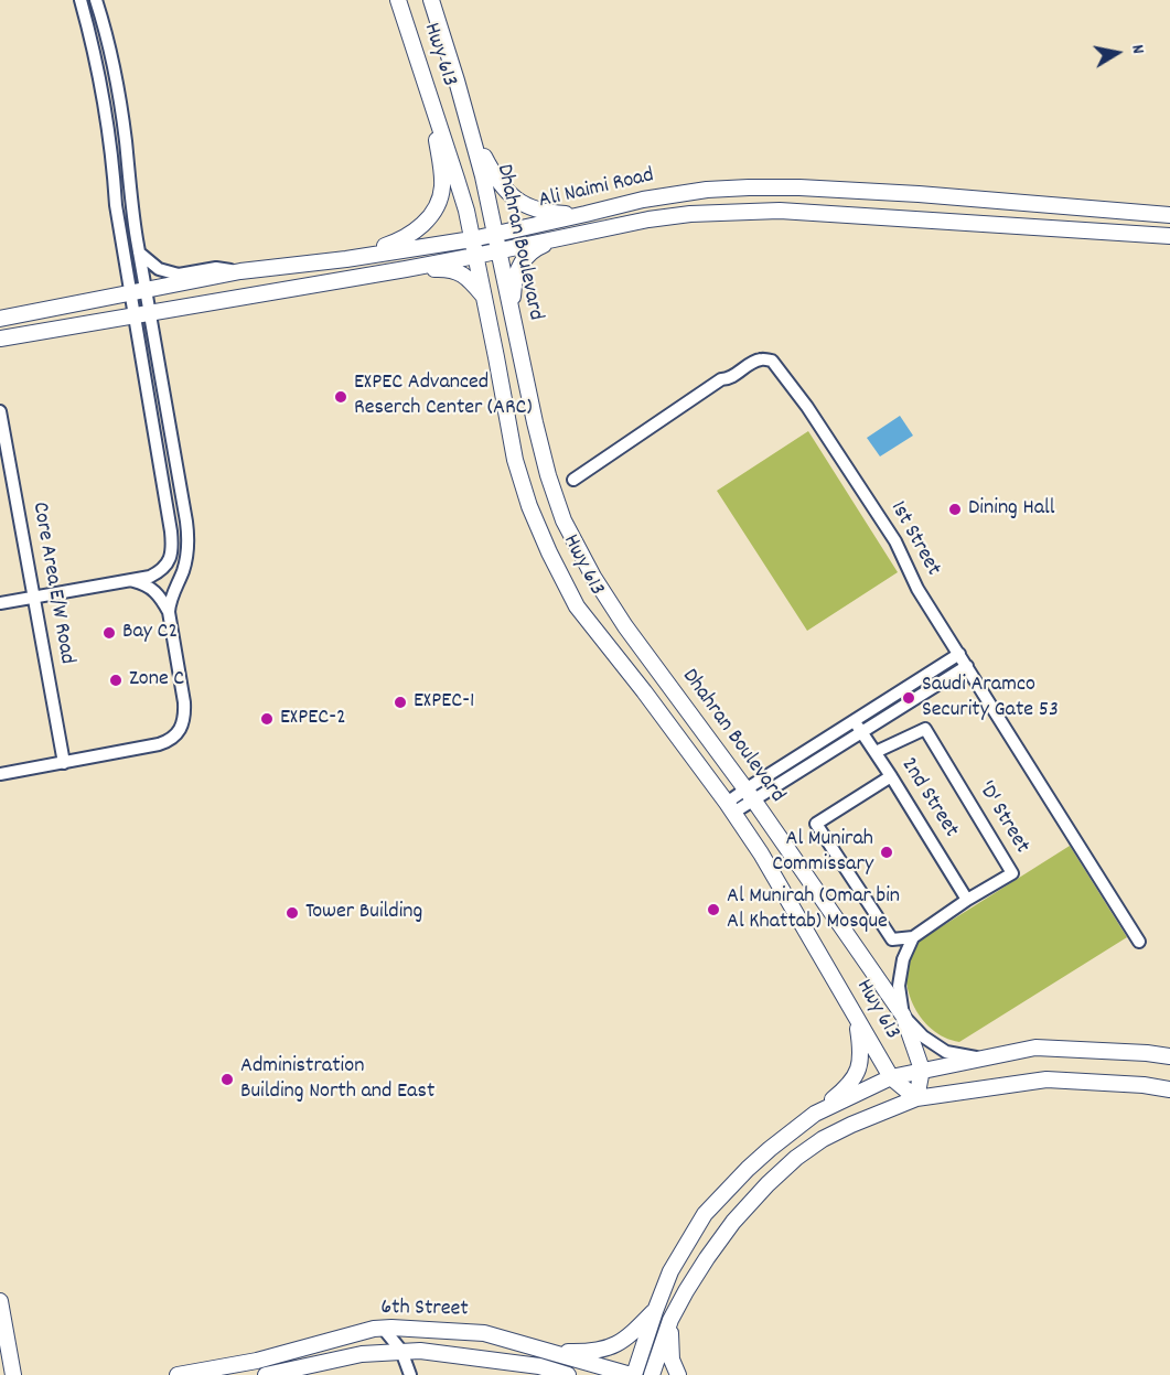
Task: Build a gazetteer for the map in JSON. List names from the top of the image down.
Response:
{
  "streets": {
    "main road": [
      "Hwy 613",
      "Ali Naimi Road",
      "Dhahran Boulevard",
      "6th Street"
    ],
    "street": [
      "1st Street",
      "Core Area E/W Road",
      "2nd Street",
      "'D' Street"
    ]
  },
  "crossings": [
    ["Hwy 613", "Ali Naimi Road"],
    ["Ali Naimi Road", "Dhahran Boulevard"],
    ["2nd Street", "'D' Street"]
  ],
  "places": [
    "EXPEC Advanced Reserch Center (ARC)",
    "Dining Hall",
    "Bay C2",
    "Zone C",
    "Saudi Aramco Security Gate 53",
    "EXPEC-1",
    "EXPEC-2",
    "Al Munirah Commissary",
    "Al Munirah (Omar bin Al Khattab) Mosque",
    "Tower Building",
    "Administration Building North and East"
  ],
  "north": "right"
}
